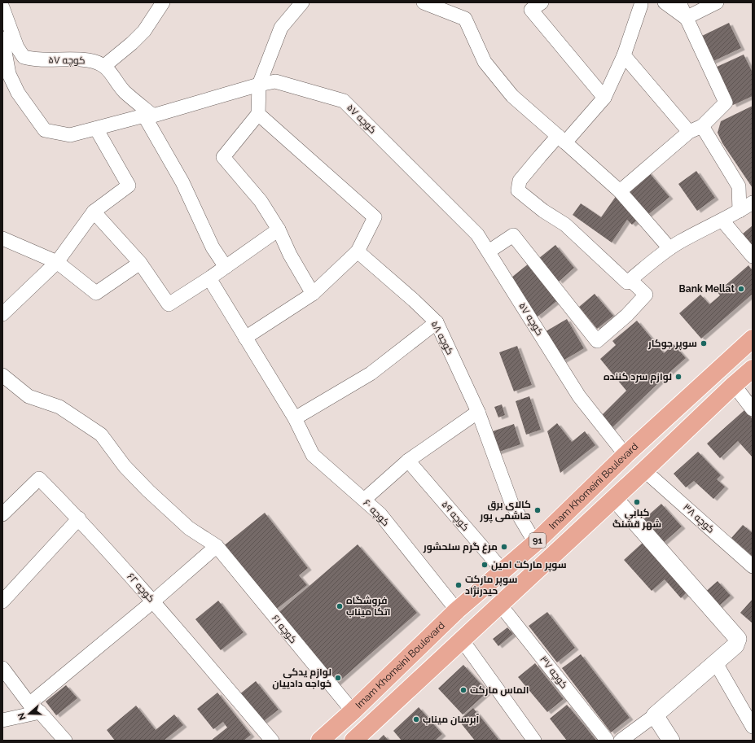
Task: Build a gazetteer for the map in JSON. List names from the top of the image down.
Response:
{
  "streets": {
    "main road": ["Imam Khomeini Boulevard", "91"],
    "street": [
      "کوچه ۵۷",
      "کوچه ۵۸",
      "کوچه ۶۰",
      "کوچه ۵۹",
      "کوچه ۳۸",
      "کوچه ۶۲",
      "کوچه ۶۱",
      "کوچه ۳۷"
    ]
  },
  "crossings": [
    ["کوچه ۵۷", "Imam Khomeini Boulevard"],
    ["کوچه ۵۸", "Imam Khomeini Boulevard"],
    ["Imam Khomeini Boulevard", "کوچه ۶۰"],
    ["Imam Khomeini Boulevard", "کوچه ۵۹"],
    ["Imam Khomeini Boulevard", "کوچه ۶۱"],
    ["کوچه ۳۸", "91"],
    ["91", "کوچه ۳۷"]
  ],
  "places": [
    "Bank Mellat",
    "سوپر جوکار",
    "لوازم سرد کننده",
    "کبابی شهر قشنگ",
    "کالای برق هاشمی پور",
    "مرغ گرم سلحشور",
    "سوپر مارکت امین",
    "سوپر مارکت حیدرنژاد",
    "فروشگاه اتکا میناب",
    "لوازم یدکی خواجه دادییان",
    "الماس مارکت",
    "آبرسان میناب"
  ],
  "north": "left"
}
